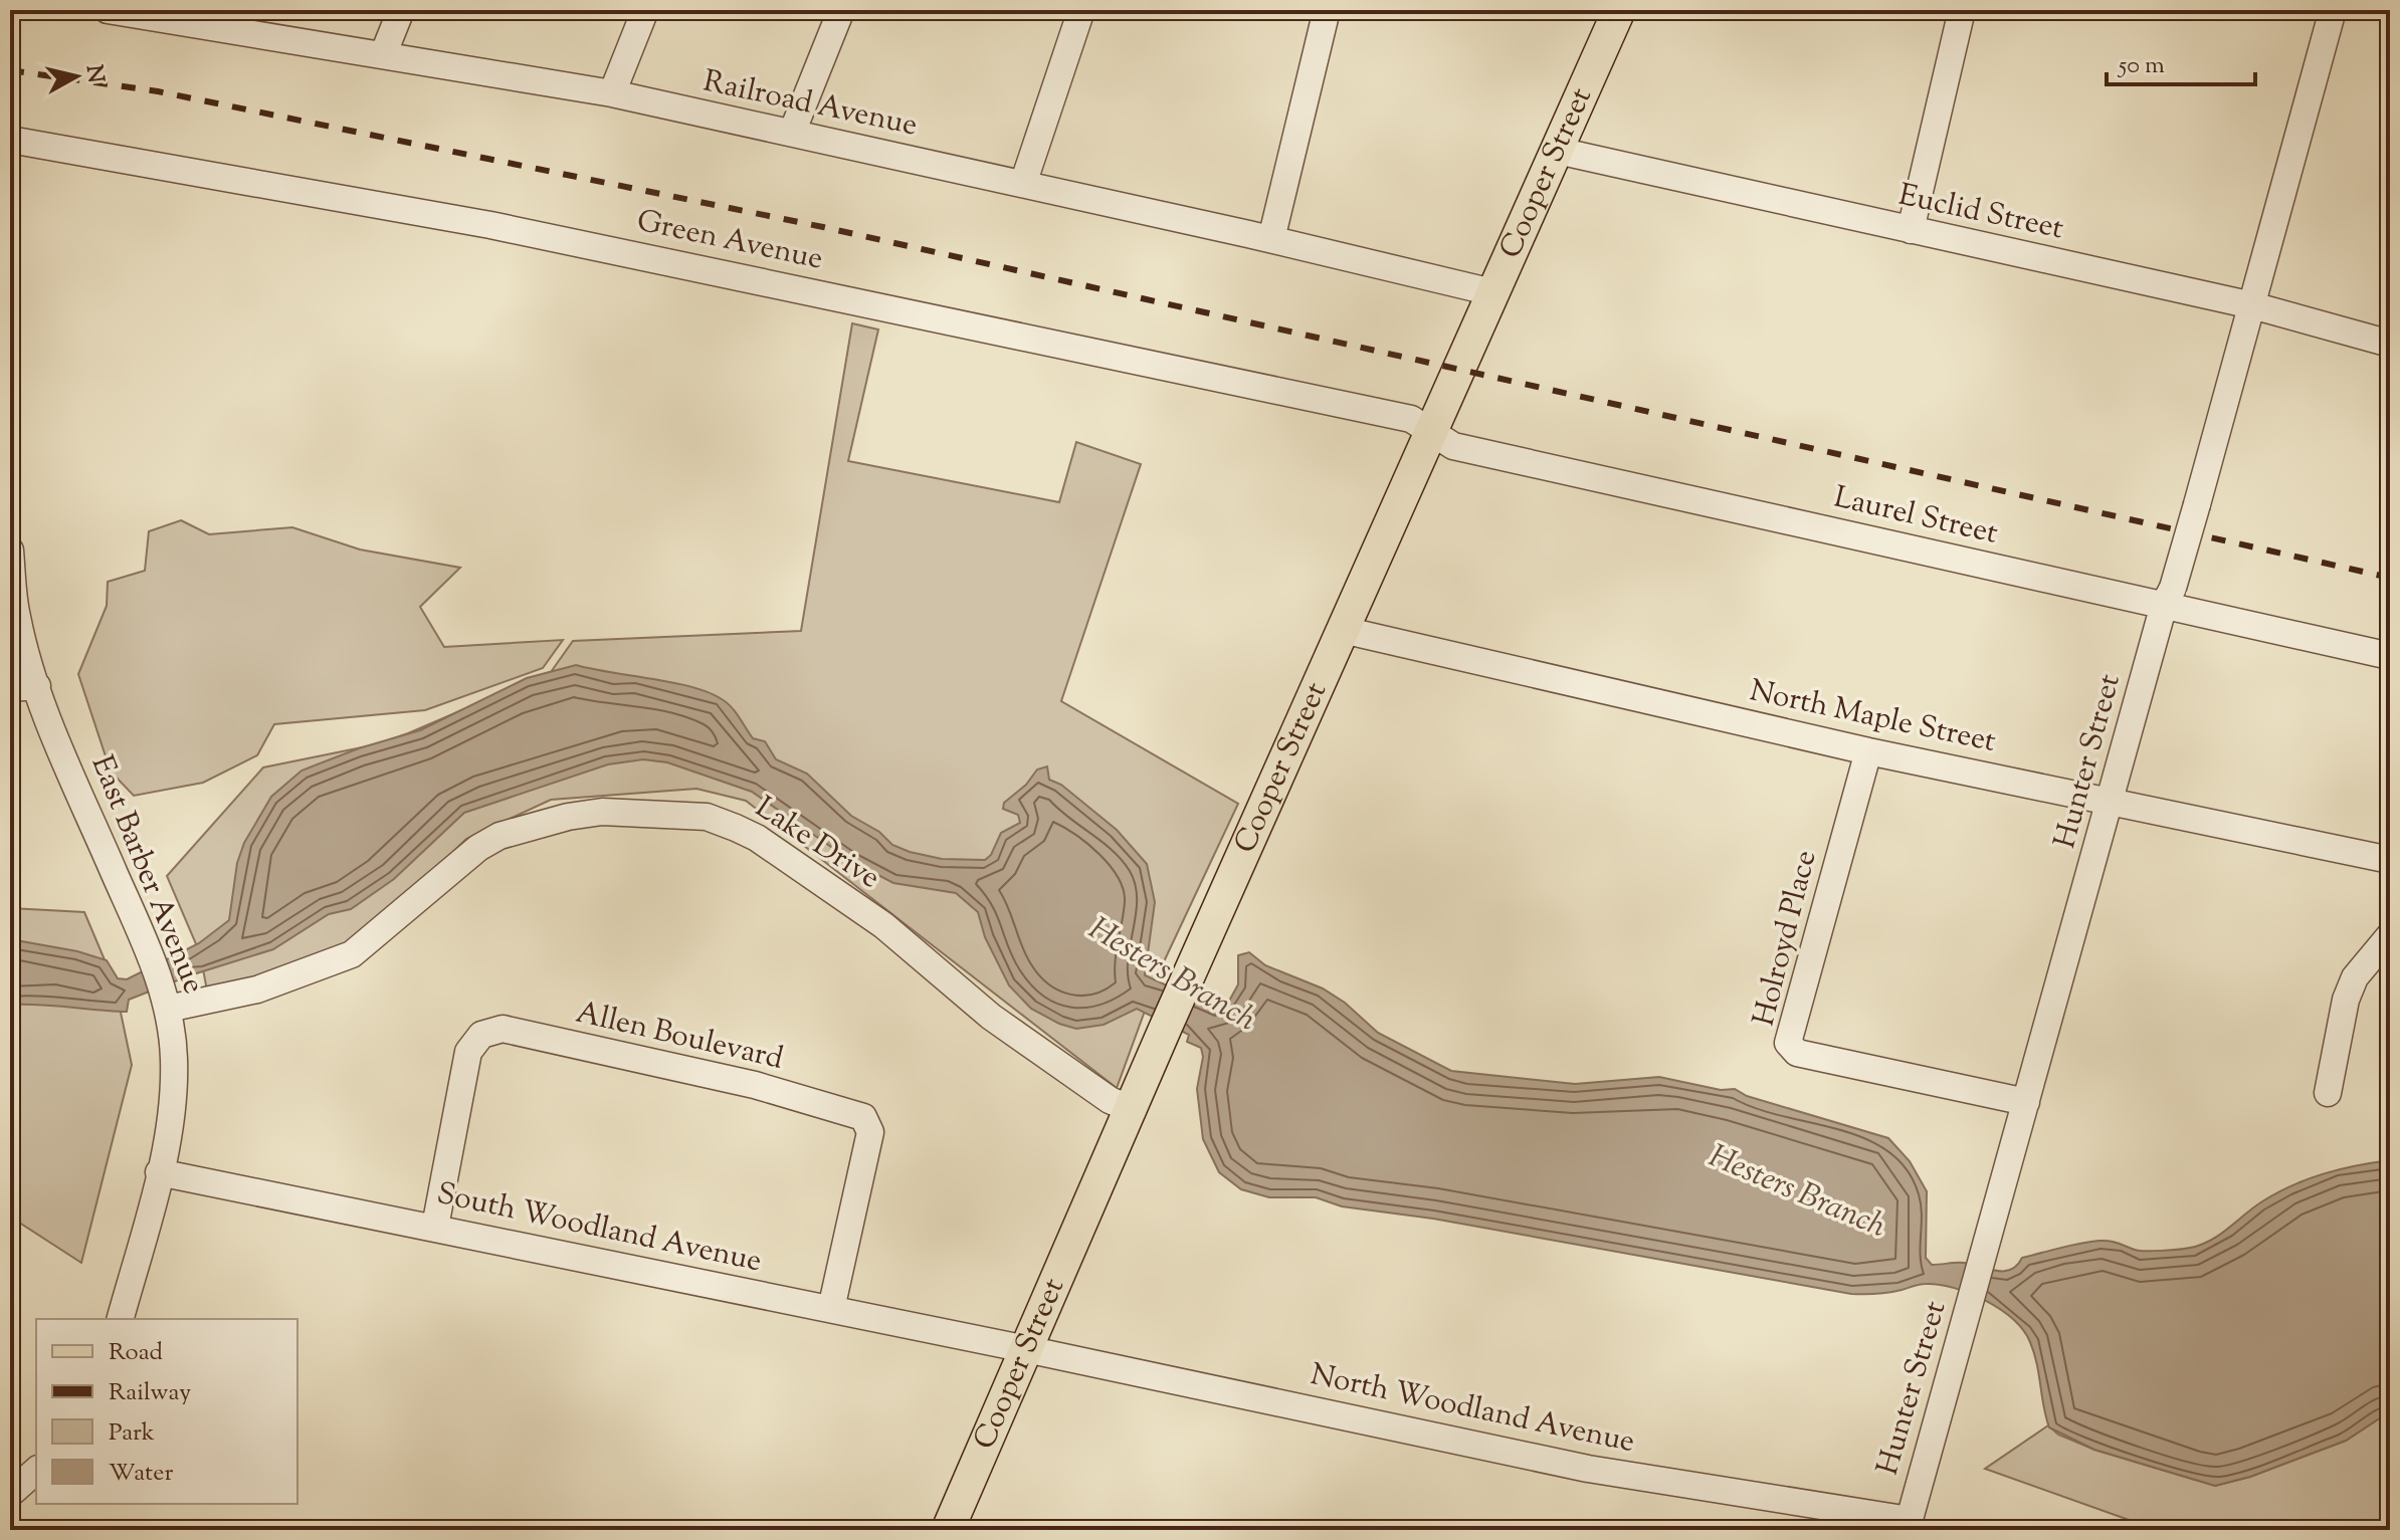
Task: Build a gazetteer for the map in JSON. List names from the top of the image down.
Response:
{
  "streets": {
    "main road": ["Cooper Street"],
    "street": [
      "Railroad Avenue",
      "Euclid Street",
      "Green Avenue",
      "Laurel Street",
      "North Maple Street",
      "Hunter Street",
      "Lake Drive",
      "East Barber Avenue",
      "Holroyd Place",
      "Allen Boulevard",
      "South Woodland Avenue",
      "North Woodland Avenue"
    ]
  },
  "crossings": [
    ["Railroad Avenue", "Cooper Street"],
    ["Cooper Street", "Euclid Street"],
    ["Cooper Street", "Green Avenue"],
    ["Cooper Street", "Laurel Street"],
    ["Cooper Street", "North Maple Street"],
    ["Cooper Street", "Lake Drive"],
    ["Cooper Street", "South Woodland Avenue"],
    ["Cooper Street", "North Woodland Avenue"],
    ["Euclid Street", "Hunter Street"],
    ["Green Avenue", "Laurel Street"],
    ["Laurel Street", "Hunter Street"],
    ["North Maple Street", "Hunter Street"],
    ["North Maple Street", "Holroyd Place"],
    ["Hunter Street", "Holroyd Place"],
    ["Hunter Street", "North Woodland Avenue"],
    ["Lake Drive", "East Barber Avenue"],
    ["East Barber Avenue", "South Woodland Avenue"],
    ["Allen Boulevard", "South Woodland Avenue"],
    ["South Woodland Avenue", "North Woodland Avenue"]
  ],
  "water": ["Hesters Branch"],
  "legend": [
    "Road",
    "Railway",
    "Park",
    "Water"
  ],
  "scale_bar": "50 m",
  "north": "right"
}
